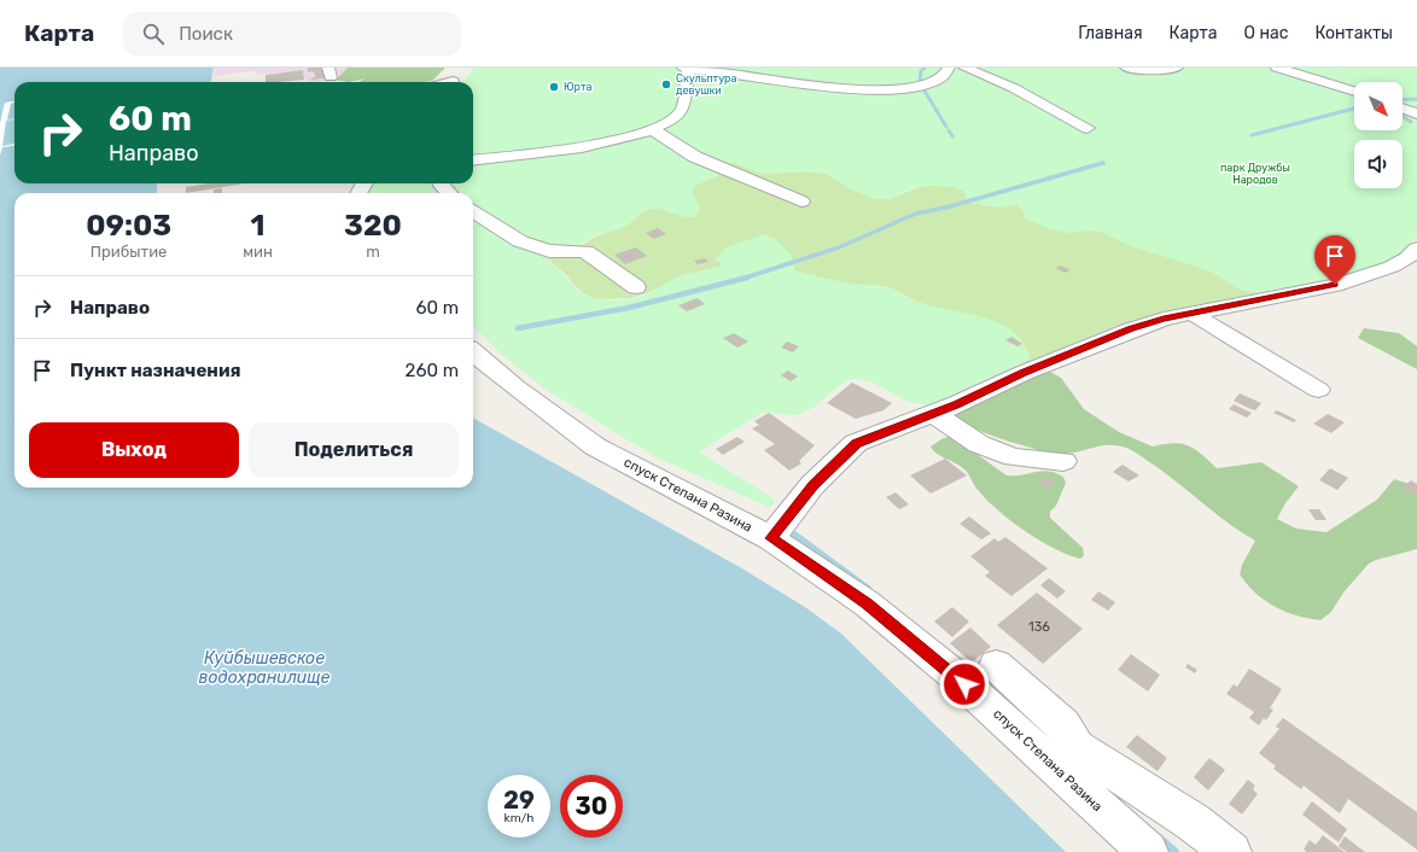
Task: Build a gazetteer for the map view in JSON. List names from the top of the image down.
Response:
{
  "streets": {
    "street": ["спуск Степана Разина"]
  },
  "water": ["Куйбышевское водохранилище"],
  "parks": ["парк Дружбы Народов"],
  "places": ["Скульптура девушки", "Юрта"],
  "house_numbers": ["136"],
  "north": "bottom right",
  "page": {
    "header": "Карта",
    "search": "Поиск",
    "nav": [
      "Главная",
      "Карта",
      "О нас",
      "Контакты"
    ],
    "turn": ["60 m", "Направо"],
    "eta": [
      "09:03",
      "Прибытие",
      "1",
      "мин",
      "320",
      "m"
    ],
    "list": [
      {
        "name": "Направо",
        "value": "60 m"
      },
      {
        "name": "Пункт назначения",
        "value": "260 m"
      }
    ],
    "buttons": ["Выход", "Поделиться"],
    "speed": "29 km/h",
    "limit": "30"
  }
}
